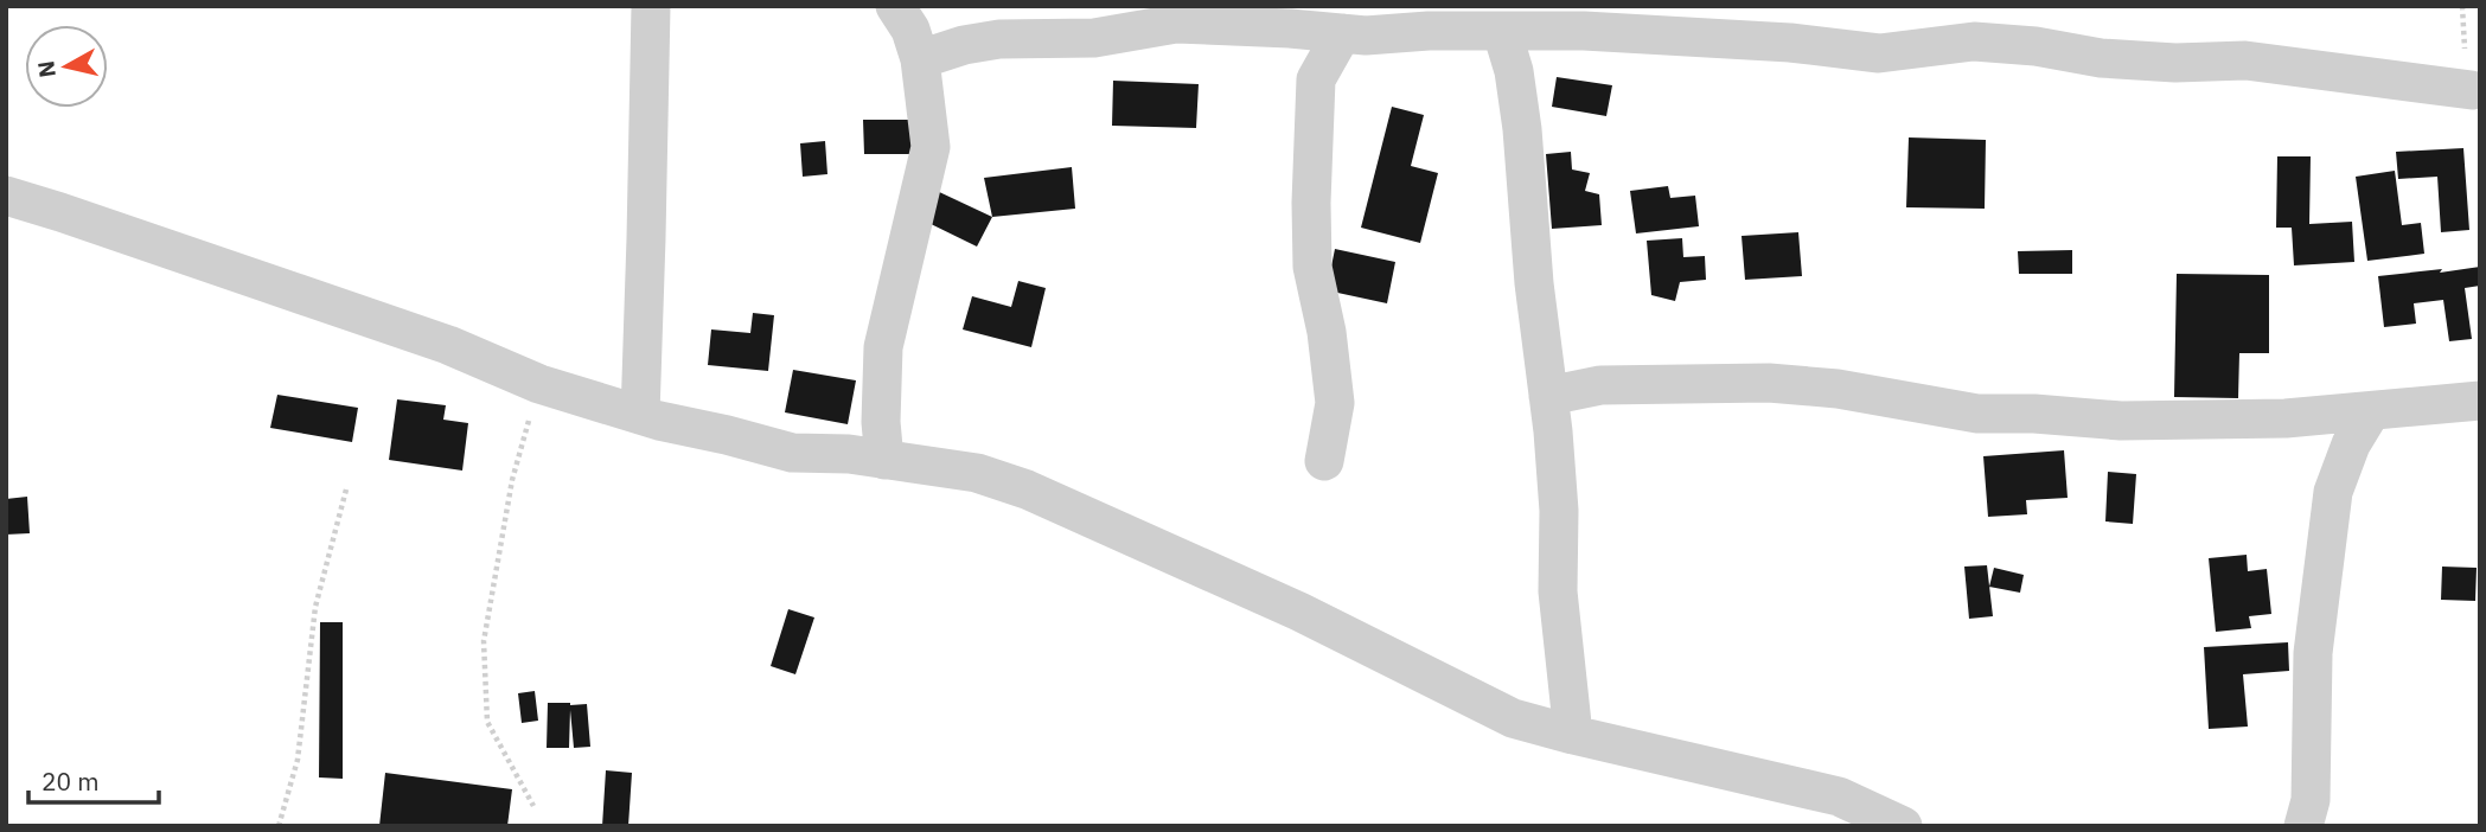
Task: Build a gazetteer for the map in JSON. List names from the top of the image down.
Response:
{
  "scale_bar": "20 m",
  "north": "left"
}
